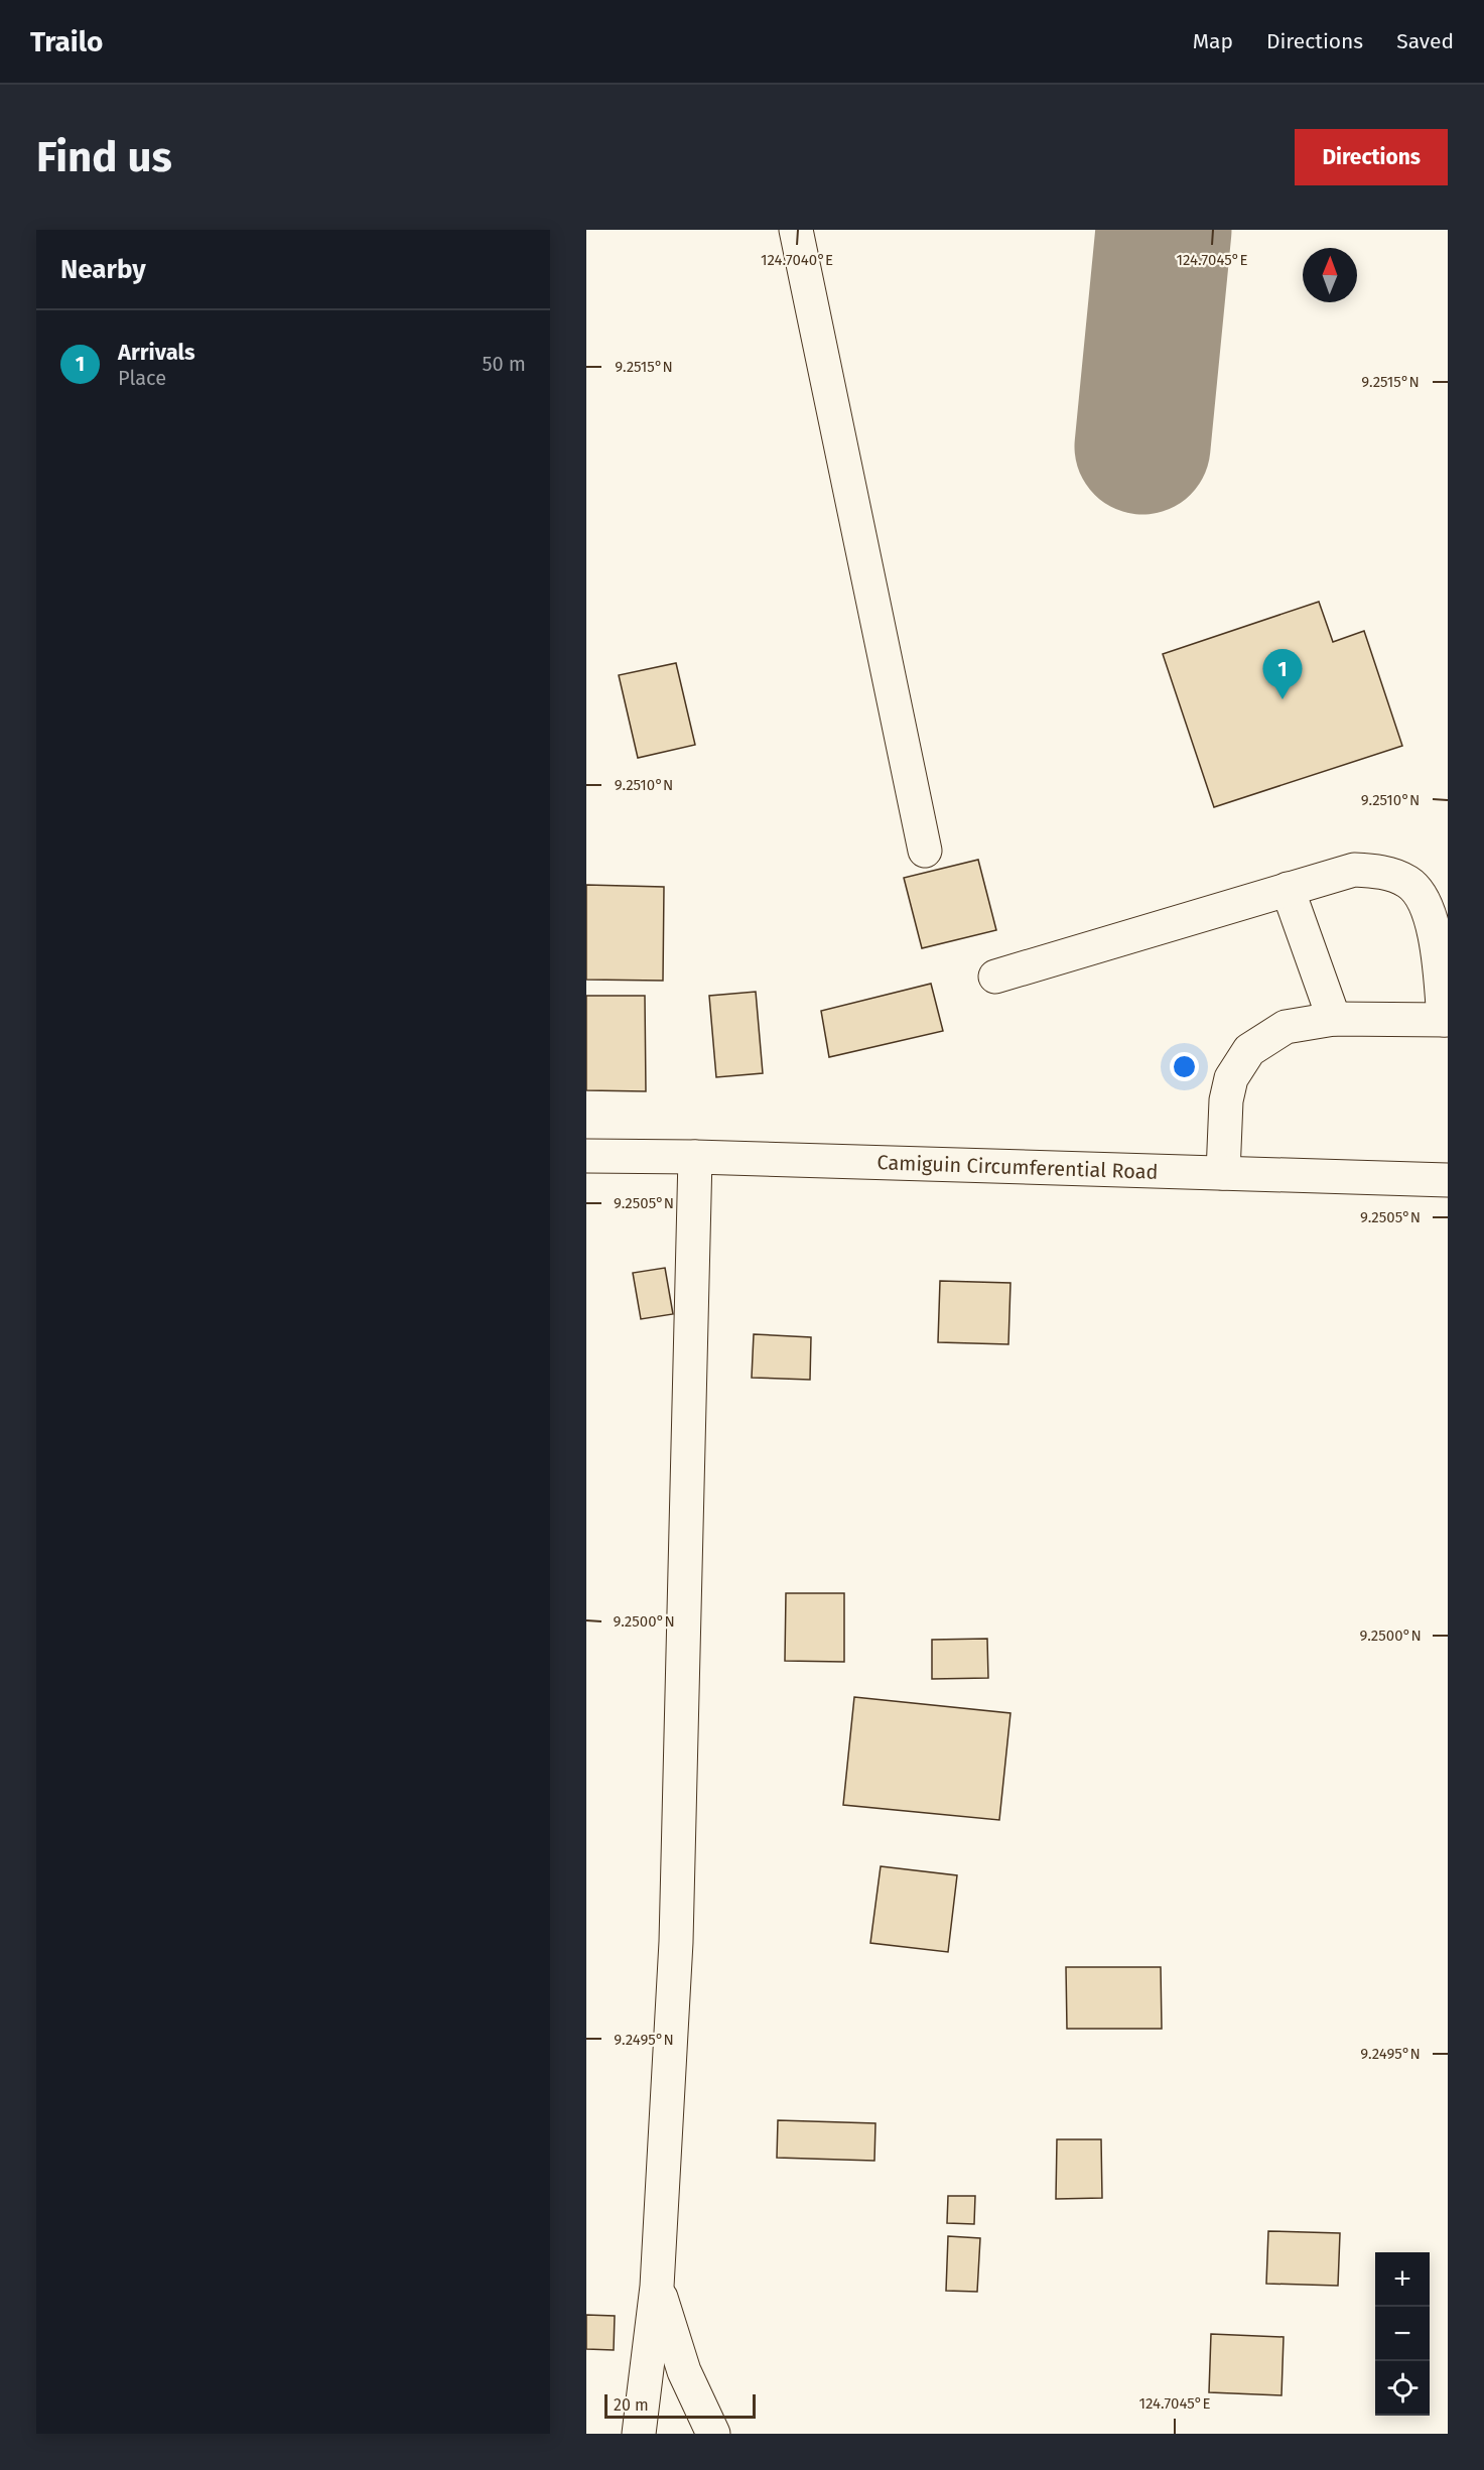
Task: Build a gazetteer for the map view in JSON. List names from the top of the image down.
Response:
{
  "streets": {
    "street": ["Camiguin Circumferential Road"]
  },
  "scale_bar": "20 m",
  "north": "top",
  "page": {
    "header": "Trailo",
    "nav": ["Map", "Directions", "Saved"],
    "buttons": "Directions",
    "title": "Find us",
    "heading": "Nearby",
    "list": [
      {
        "mark": "1",
        "name": "Arrivals",
        "note": "Place",
        "value": "50 m"
      }
    ],
    "pins": "1",
    "map_buttons": ["+", "−"],
    "scale": "20 m"
  },
  "coordinates": [
    "124.7040°E",
    "124.7045°E",
    "9.2515°N",
    "9.2510°N",
    "9.2505°N",
    "9.2500°N",
    "9.2495°N"
  ]
}
